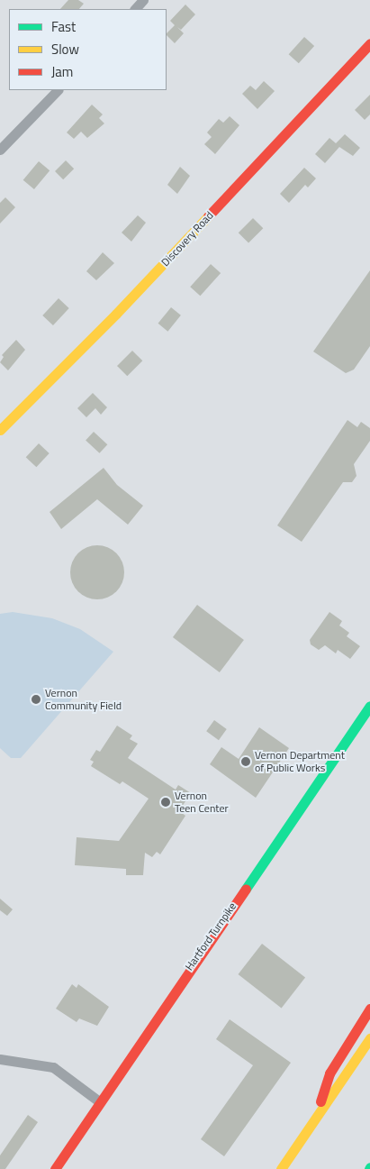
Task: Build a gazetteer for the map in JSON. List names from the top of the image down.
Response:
{
  "streets": {
    "main road": ["Discovery Road", "Hartford Turnpike"]
  },
  "places": ["Vernon Community Field", "Vernon Department of Public Works", "Vernon Teen Center"],
  "legend": ["Fast", "Slow", "Jam"]
}
